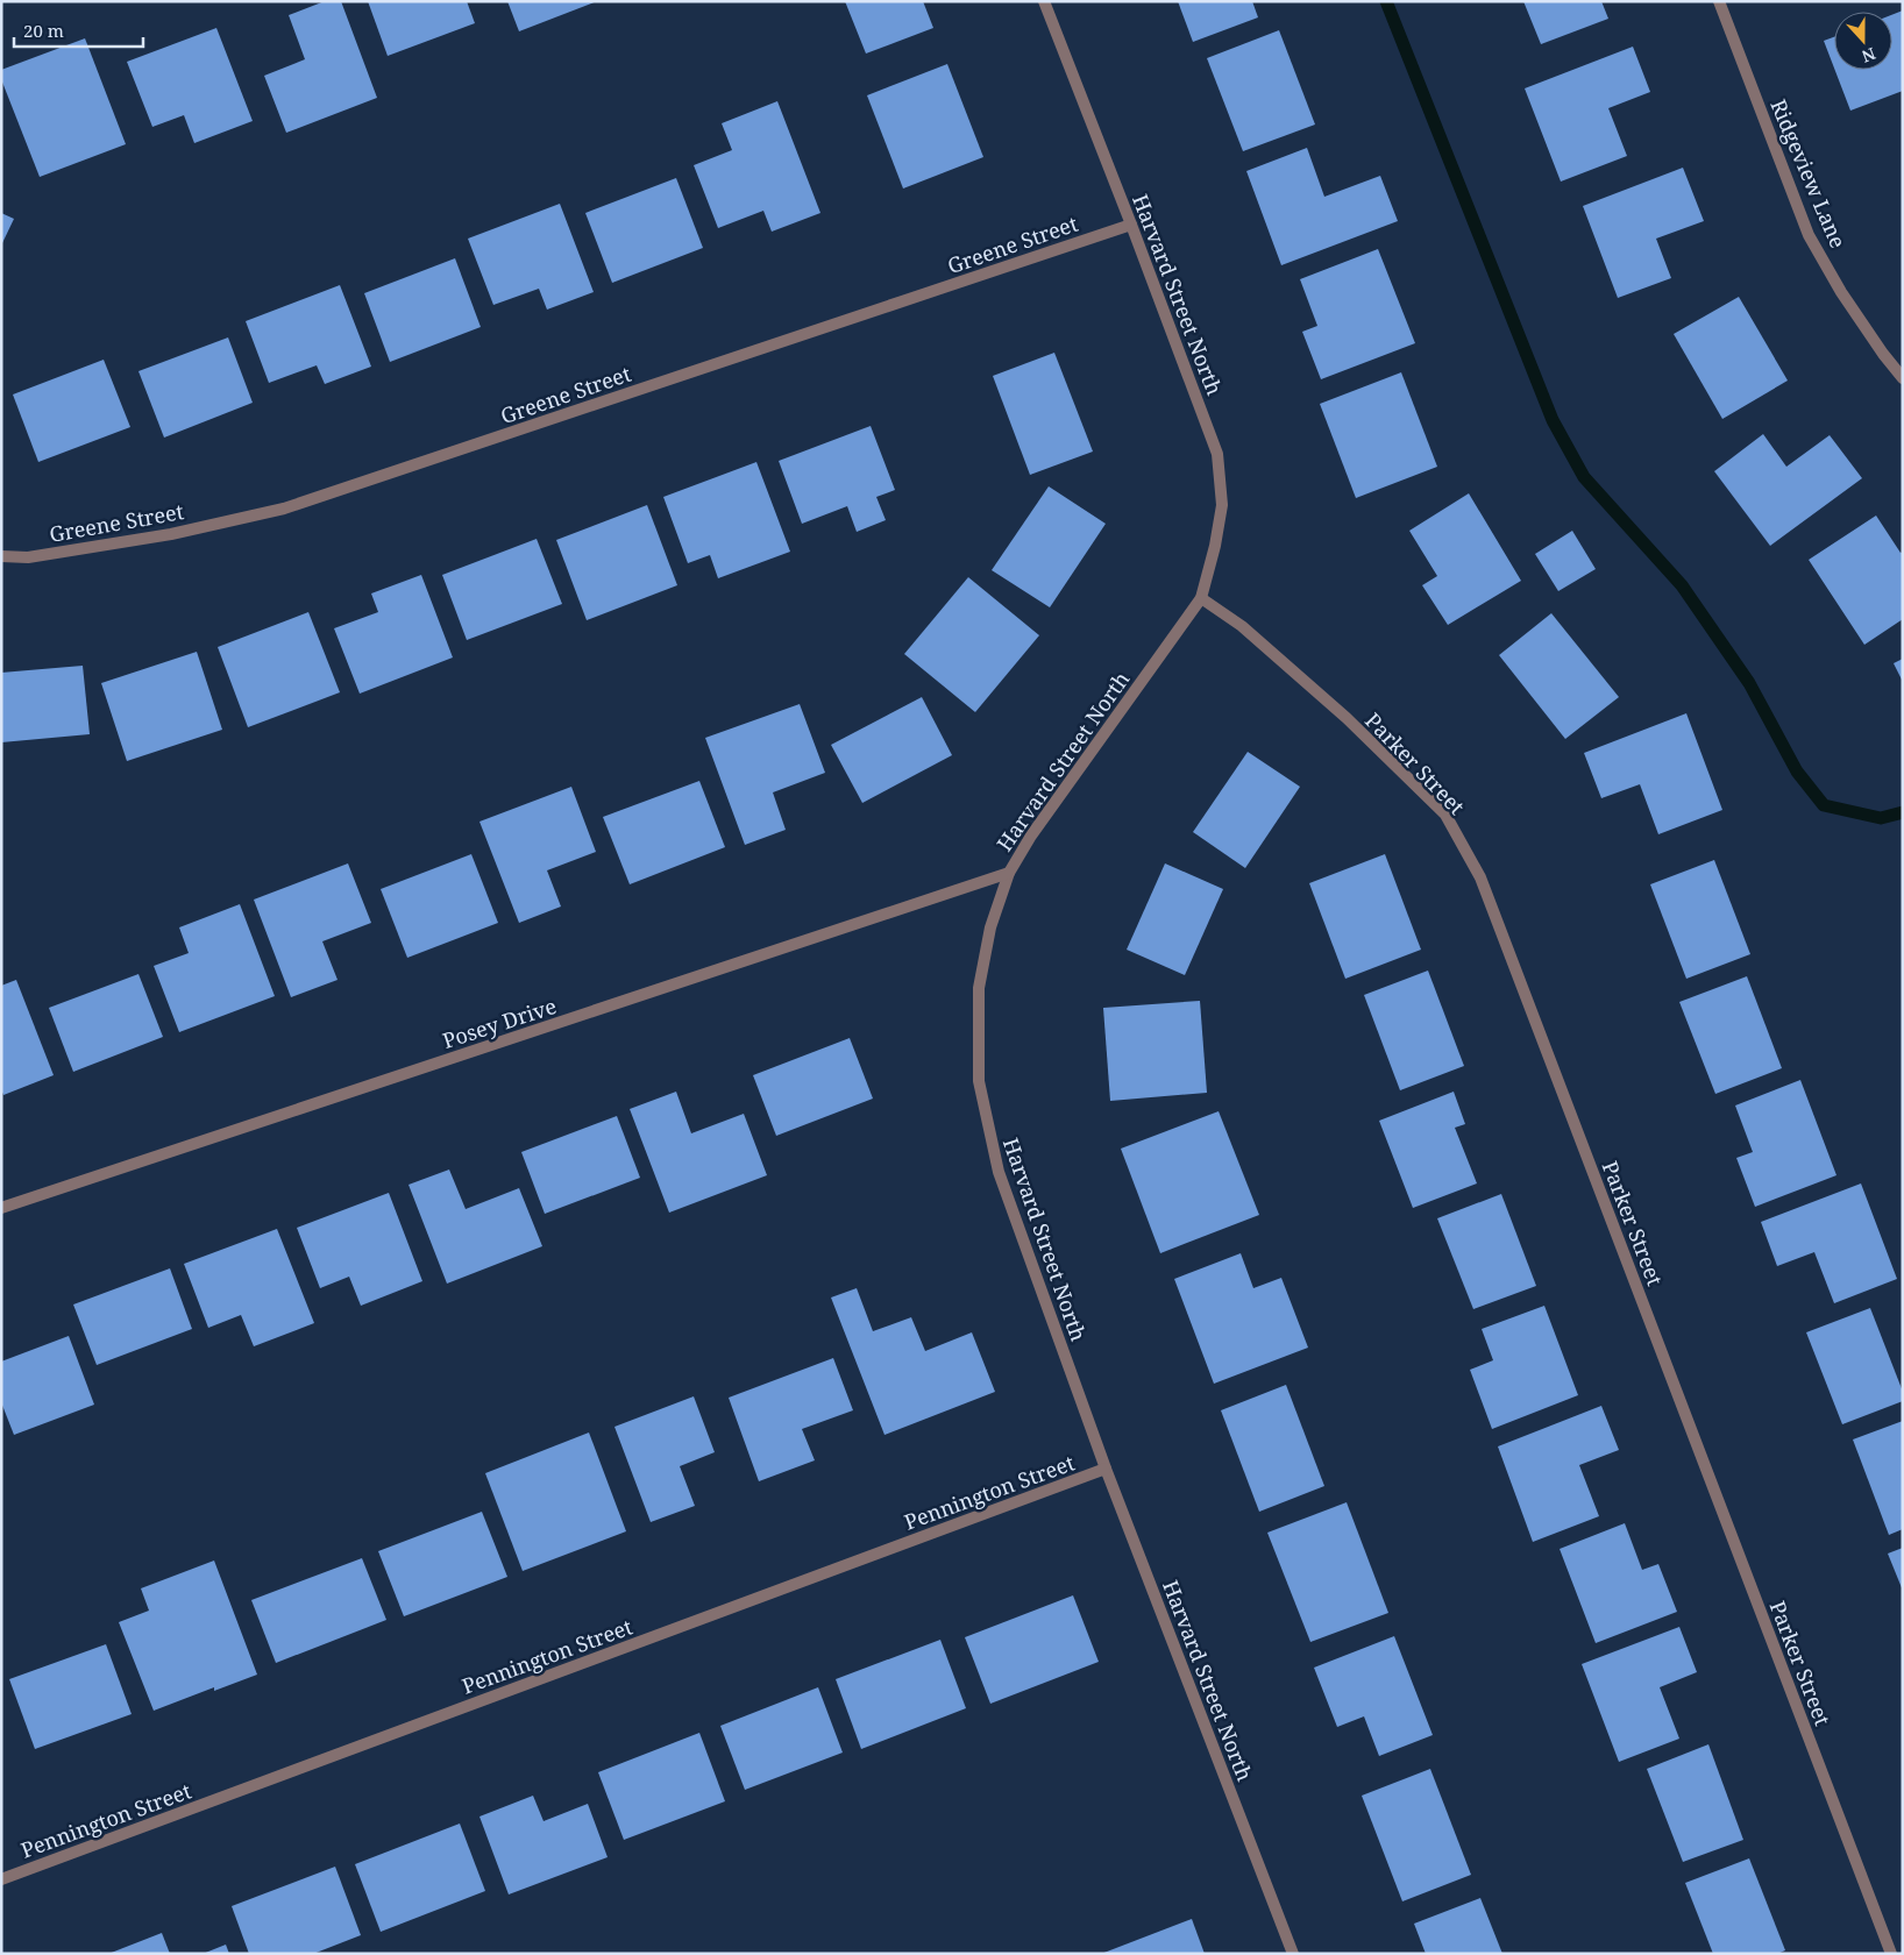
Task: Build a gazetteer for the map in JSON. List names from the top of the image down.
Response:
{
  "streets": {
    "street": [
      "Ridgeview Lane",
      "Greene Street",
      "Harvard Street North",
      "Parker Street",
      "Posey Drive",
      "Pennington Street"
    ]
  },
  "crossings": [
    ["Greene Street", "Harvard Street North"],
    ["Harvard Street North", "Parker Street"],
    ["Harvard Street North", "Posey Drive"],
    ["Harvard Street North", "Pennington Street"]
  ],
  "scale_bar": "20 m",
  "north": "bottom"
}
